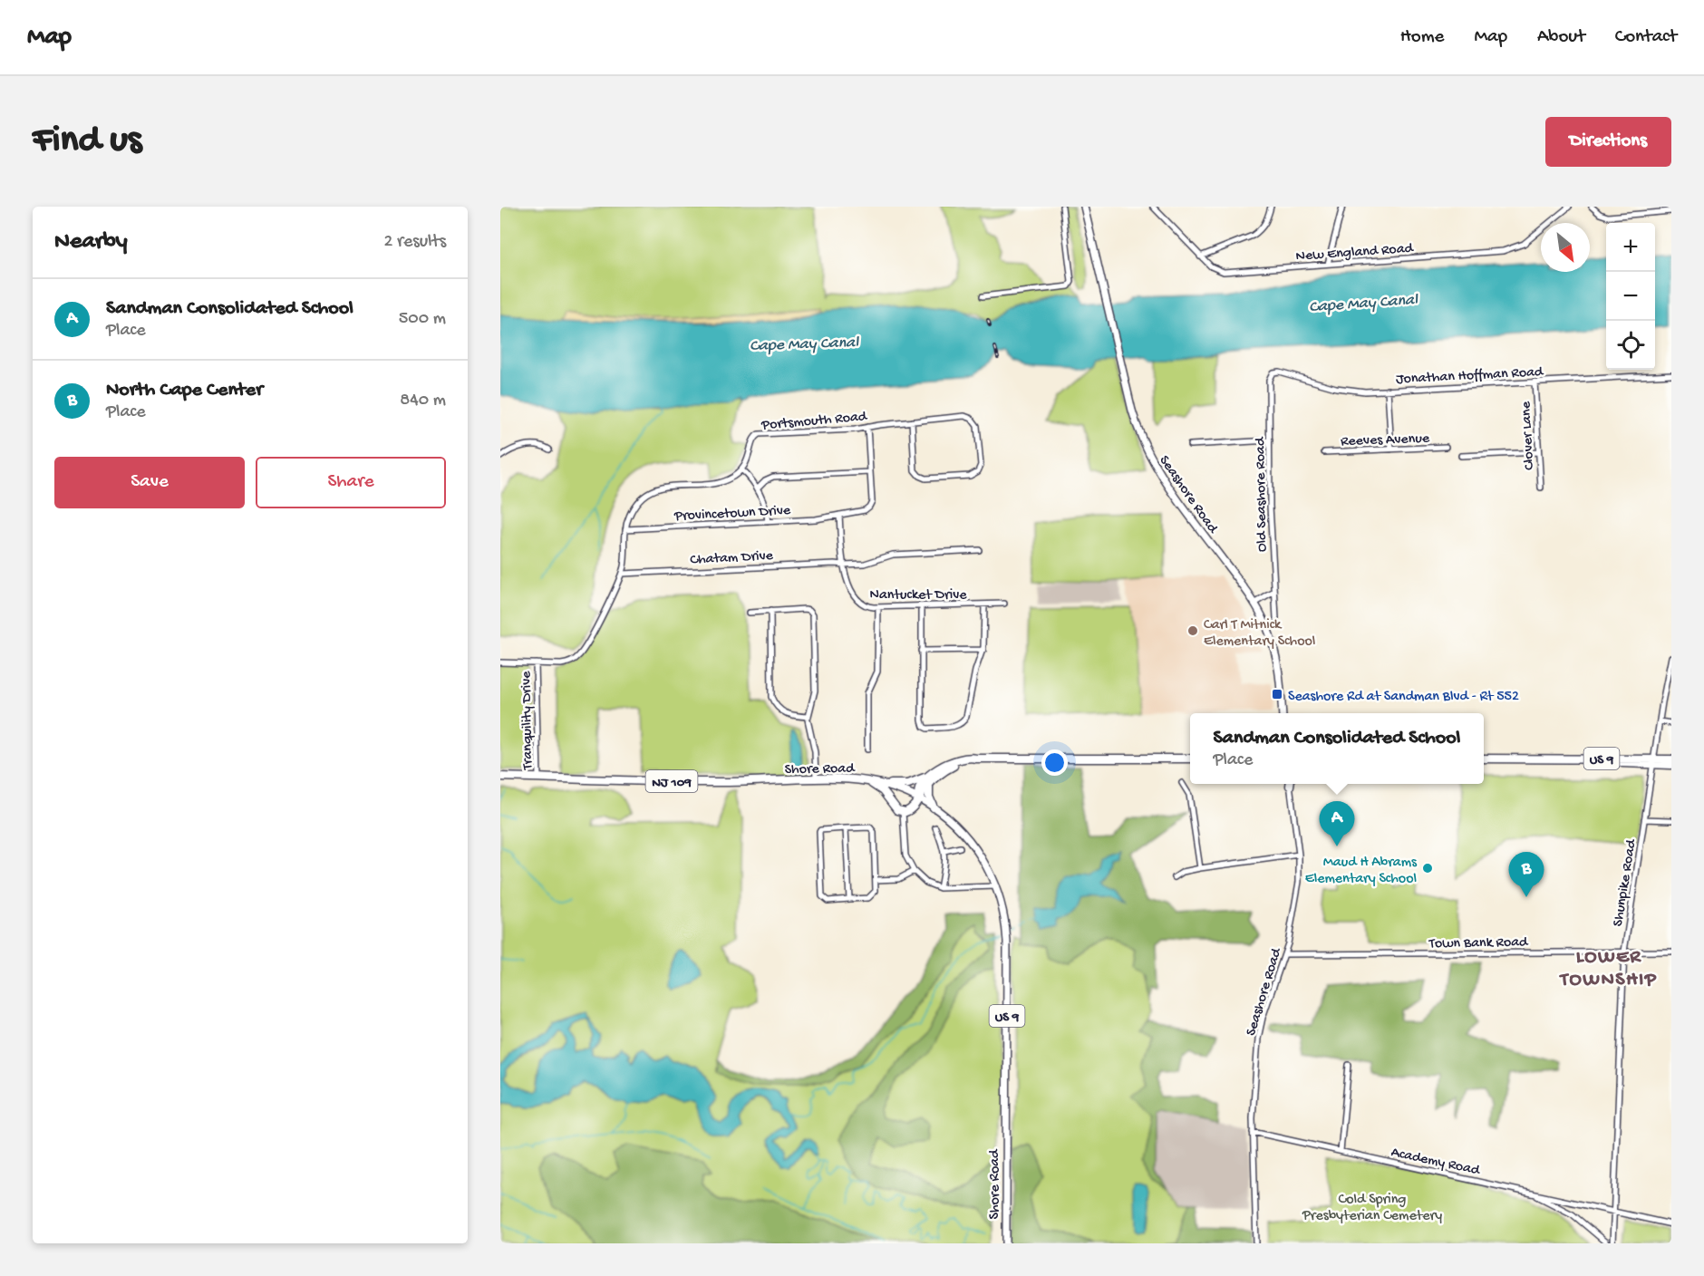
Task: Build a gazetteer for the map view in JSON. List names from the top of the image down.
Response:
{
  "streets": {
    "highway": ["US 9", "Shore Road", "NJ 109"],
    "main road": ["Seashore Road"],
    "street": [
      "New England Road",
      "Jonathan Hoffman Road",
      "Portsmouth Road",
      "Clover Lane",
      "Reeves Avenue",
      "Old Seashore Road",
      "Provincetown Drive",
      "Chatam Drive",
      "Nantucket Drive",
      "Tranquility Drive",
      "Shunpike Road",
      "Town Bank Road",
      "Academy Road"
    ]
  },
  "crossings": [
    ["Jonathan Hoffman Road", "Clover Lane"],
    ["Jonathan Hoffman Road", "Old Seashore Road"],
    ["Seashore Road", "Town Bank Road"],
    ["Seashore Road", "Academy Road"],
    ["Provincetown Drive", "Nantucket Drive"],
    ["Chatam Drive", "Nantucket Drive"],
    ["Tranquility Drive", "Shore Road"],
    ["US 9", "Shunpike Road"],
    ["Shunpike Road", "Town Bank Road"],
    ["Shunpike Road", "Academy Road"]
  ],
  "districts": ["LOWER TOWNSHIP"],
  "water": ["Cape May Canal"],
  "parks": ["Cold Spring Presbyterian Cemetery"],
  "places": {
    "other": ["Carl T Mitnick Elementary School", "Maud H Abrams Elementary School"],
    "transit": ["Seashore Rd at Sandman Blvd - Rt 552"]
  },
  "north": "bottom right",
  "page": {
    "header": "Map",
    "nav": [
      "Home",
      "Map",
      "About",
      "Contact"
    ],
    "buttons": [
      "Directions",
      ["Save", "Share"]
    ],
    "title": "Find us",
    "heading": ["Nearby", "2 results"],
    "map_buttons": ["+", "−"],
    "list": [
      {
        "mark": "A",
        "name": "Sandman Consolidated School",
        "note": "Place",
        "value": "500 m"
      },
      {
        "mark": "B",
        "name": "North Cape Center",
        "note": "Place",
        "value": "840 m"
      }
    ],
    "popup": ["Sandman Consolidated School", "Place"],
    "pins": ["A", "B"]
  }
}
